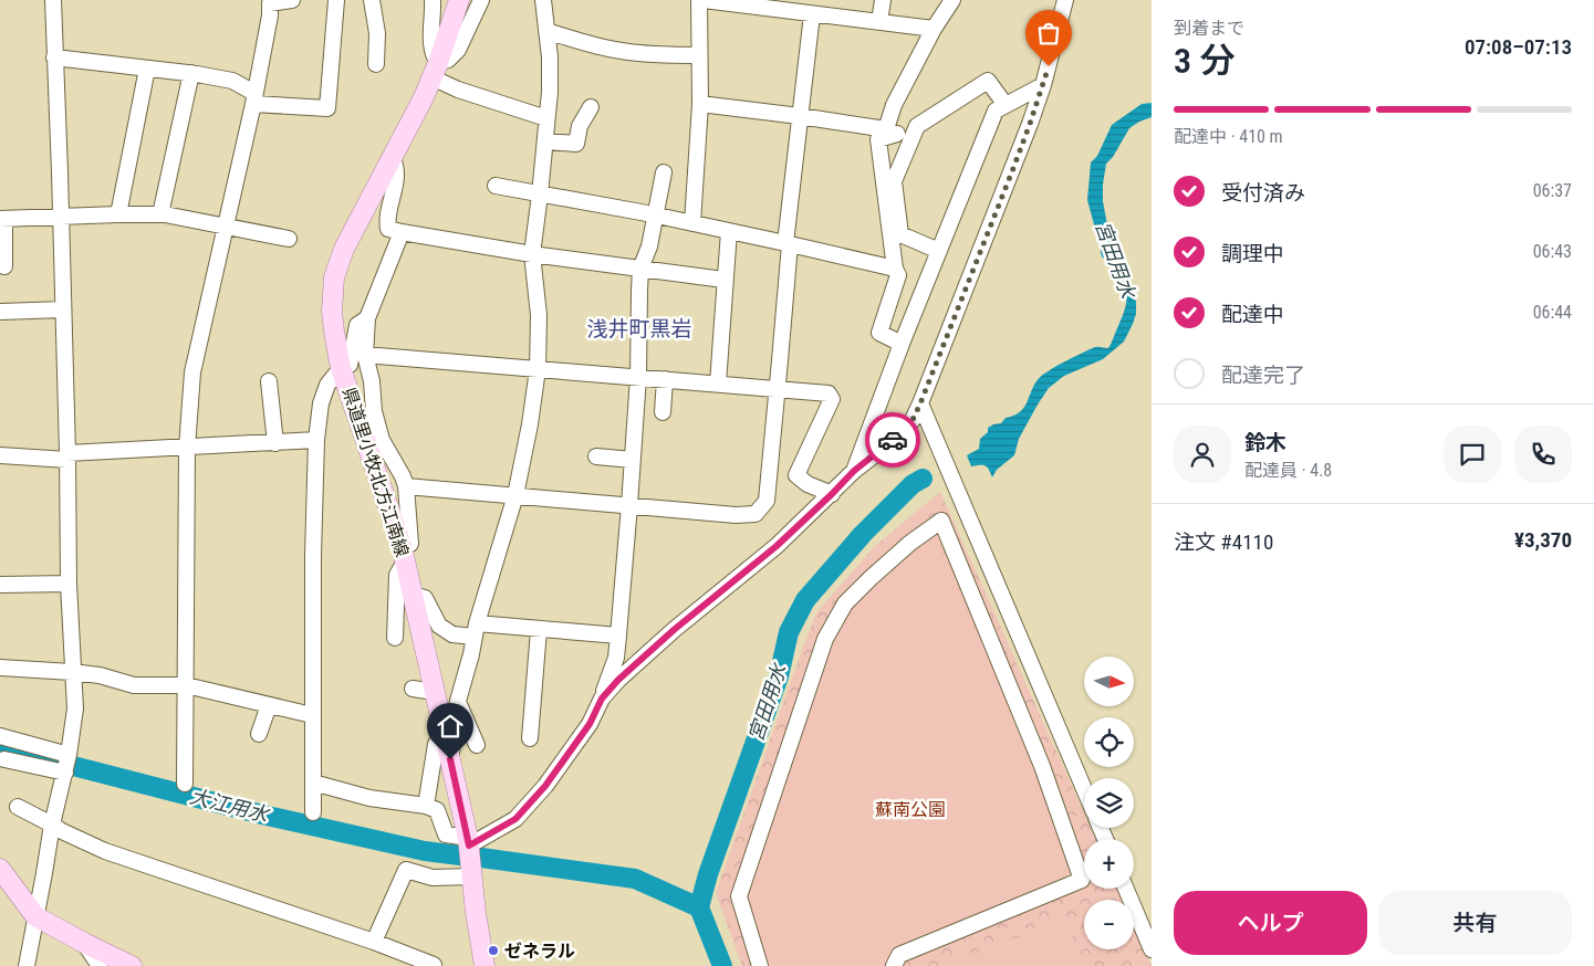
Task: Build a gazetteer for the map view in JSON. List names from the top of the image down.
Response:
{
  "streets": {
    "main road": ["県道里小牧北方江南線"]
  },
  "districts": ["浅井町黒岩"],
  "water": ["宮田用水", "大江用水"],
  "parks": ["蘇南公園"],
  "places": ["ゼネラル"],
  "north": "right",
  "page": {
    "heading": ["3 分", "到着まで", "07:08–07:13"],
    "panel": [
      "鈴木",
      "配達員 · 4.8",
      "注文 #4110",
      "¥3,370"
    ],
    "bar": "配達中 · 410 m",
    "list": [
      ["受付済み", "06:37"],
      ["調理中", "06:43"],
      ["配達中", "06:44"],
      "配達完了"
    ],
    "map_buttons": ["+", "−"],
    "buttons": ["ヘルプ", "共有"]
  }
}
